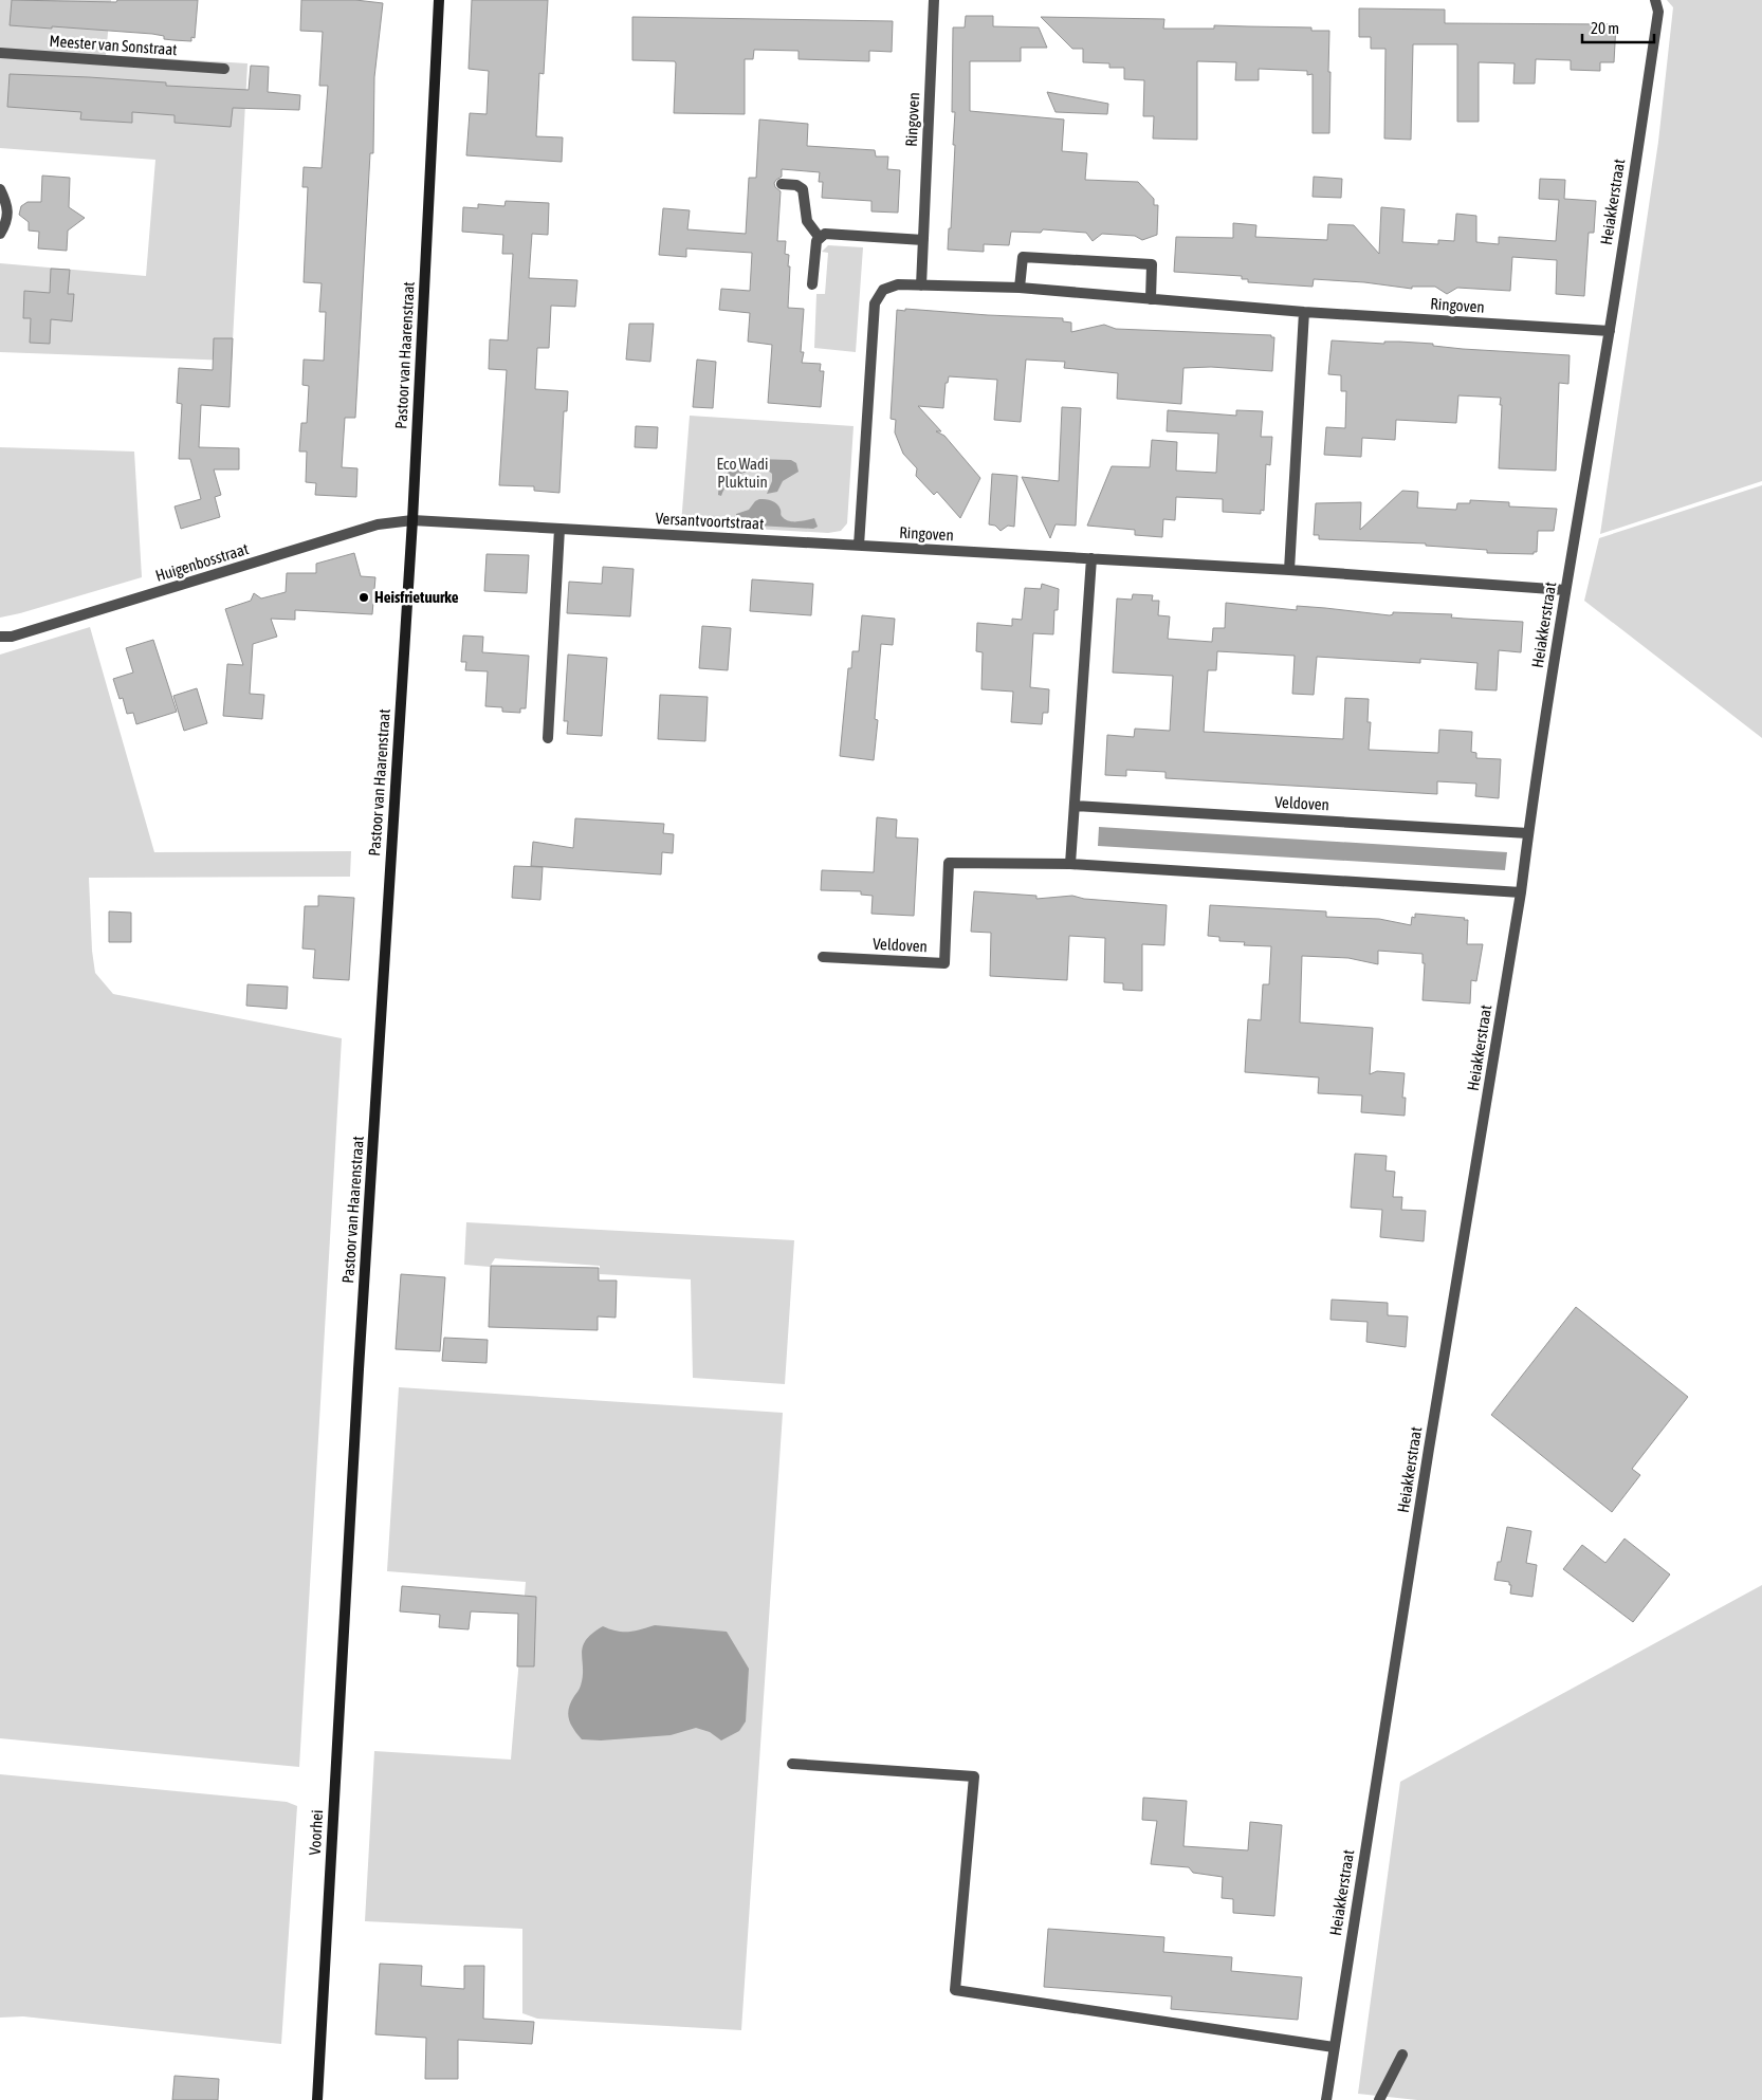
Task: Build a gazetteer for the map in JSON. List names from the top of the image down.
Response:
{
  "streets": {
    "street": [
      "Meester van Sonstraat",
      "Ringoven",
      "Heiakkerstraat",
      "Pastoor van Haarenstraat",
      "Versantvoortstraat",
      "Huigenbosstraat",
      "Veldoven",
      "Voorhei"
    ]
  },
  "crossings": [
    ["Ringoven", "Heiakkerstraat"],
    ["Ringoven", "Versantvoortstraat"],
    ["Heiakkerstraat", "Veldoven"],
    ["Pastoor van Haarenstraat", "Versantvoortstraat"],
    ["Pastoor van Haarenstraat", "Huigenbosstraat"],
    ["Pastoor van Haarenstraat", "Voorhei"],
    ["Versantvoortstraat", "Huigenbosstraat"]
  ],
  "parks": ["Eco Wadi Pluktuin"],
  "places": ["Heisfrietuurke"],
  "scale_bar": "20 m"
}
